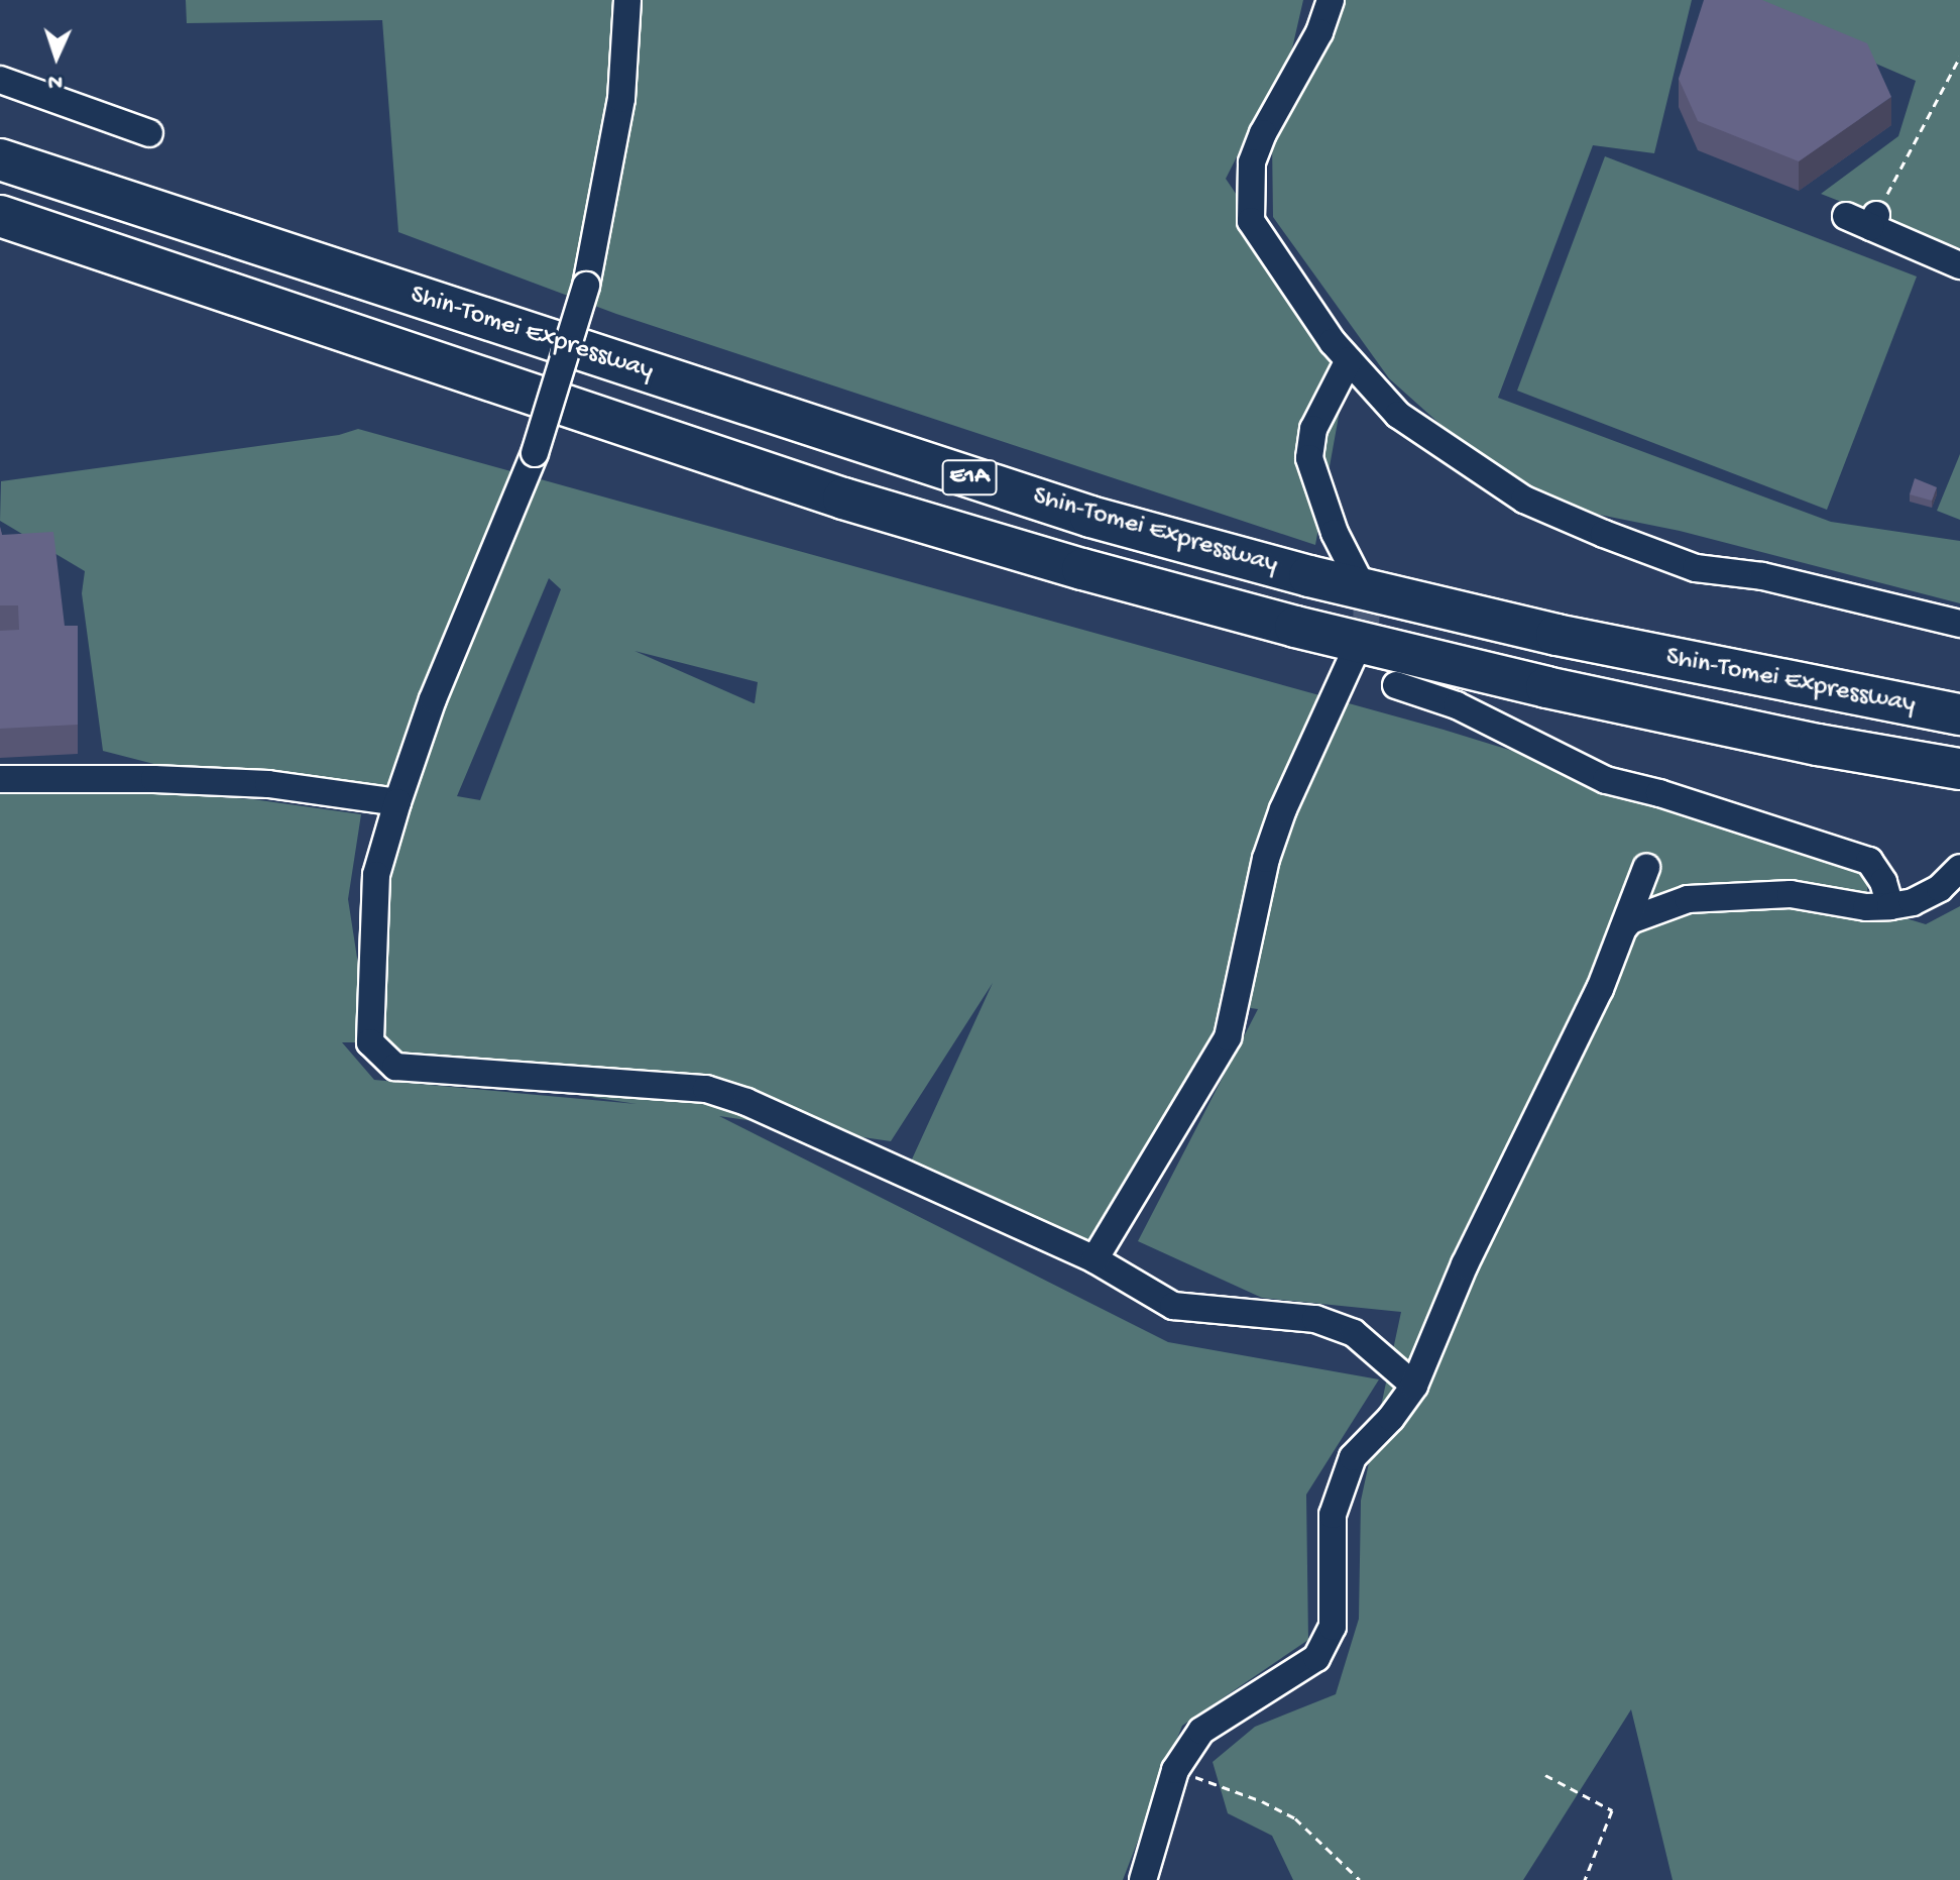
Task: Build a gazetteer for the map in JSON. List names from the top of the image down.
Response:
{
  "streets": {
    "highway": ["Shin-Tomei Expressway", "E1A"]
  },
  "north": "bottom"
}
